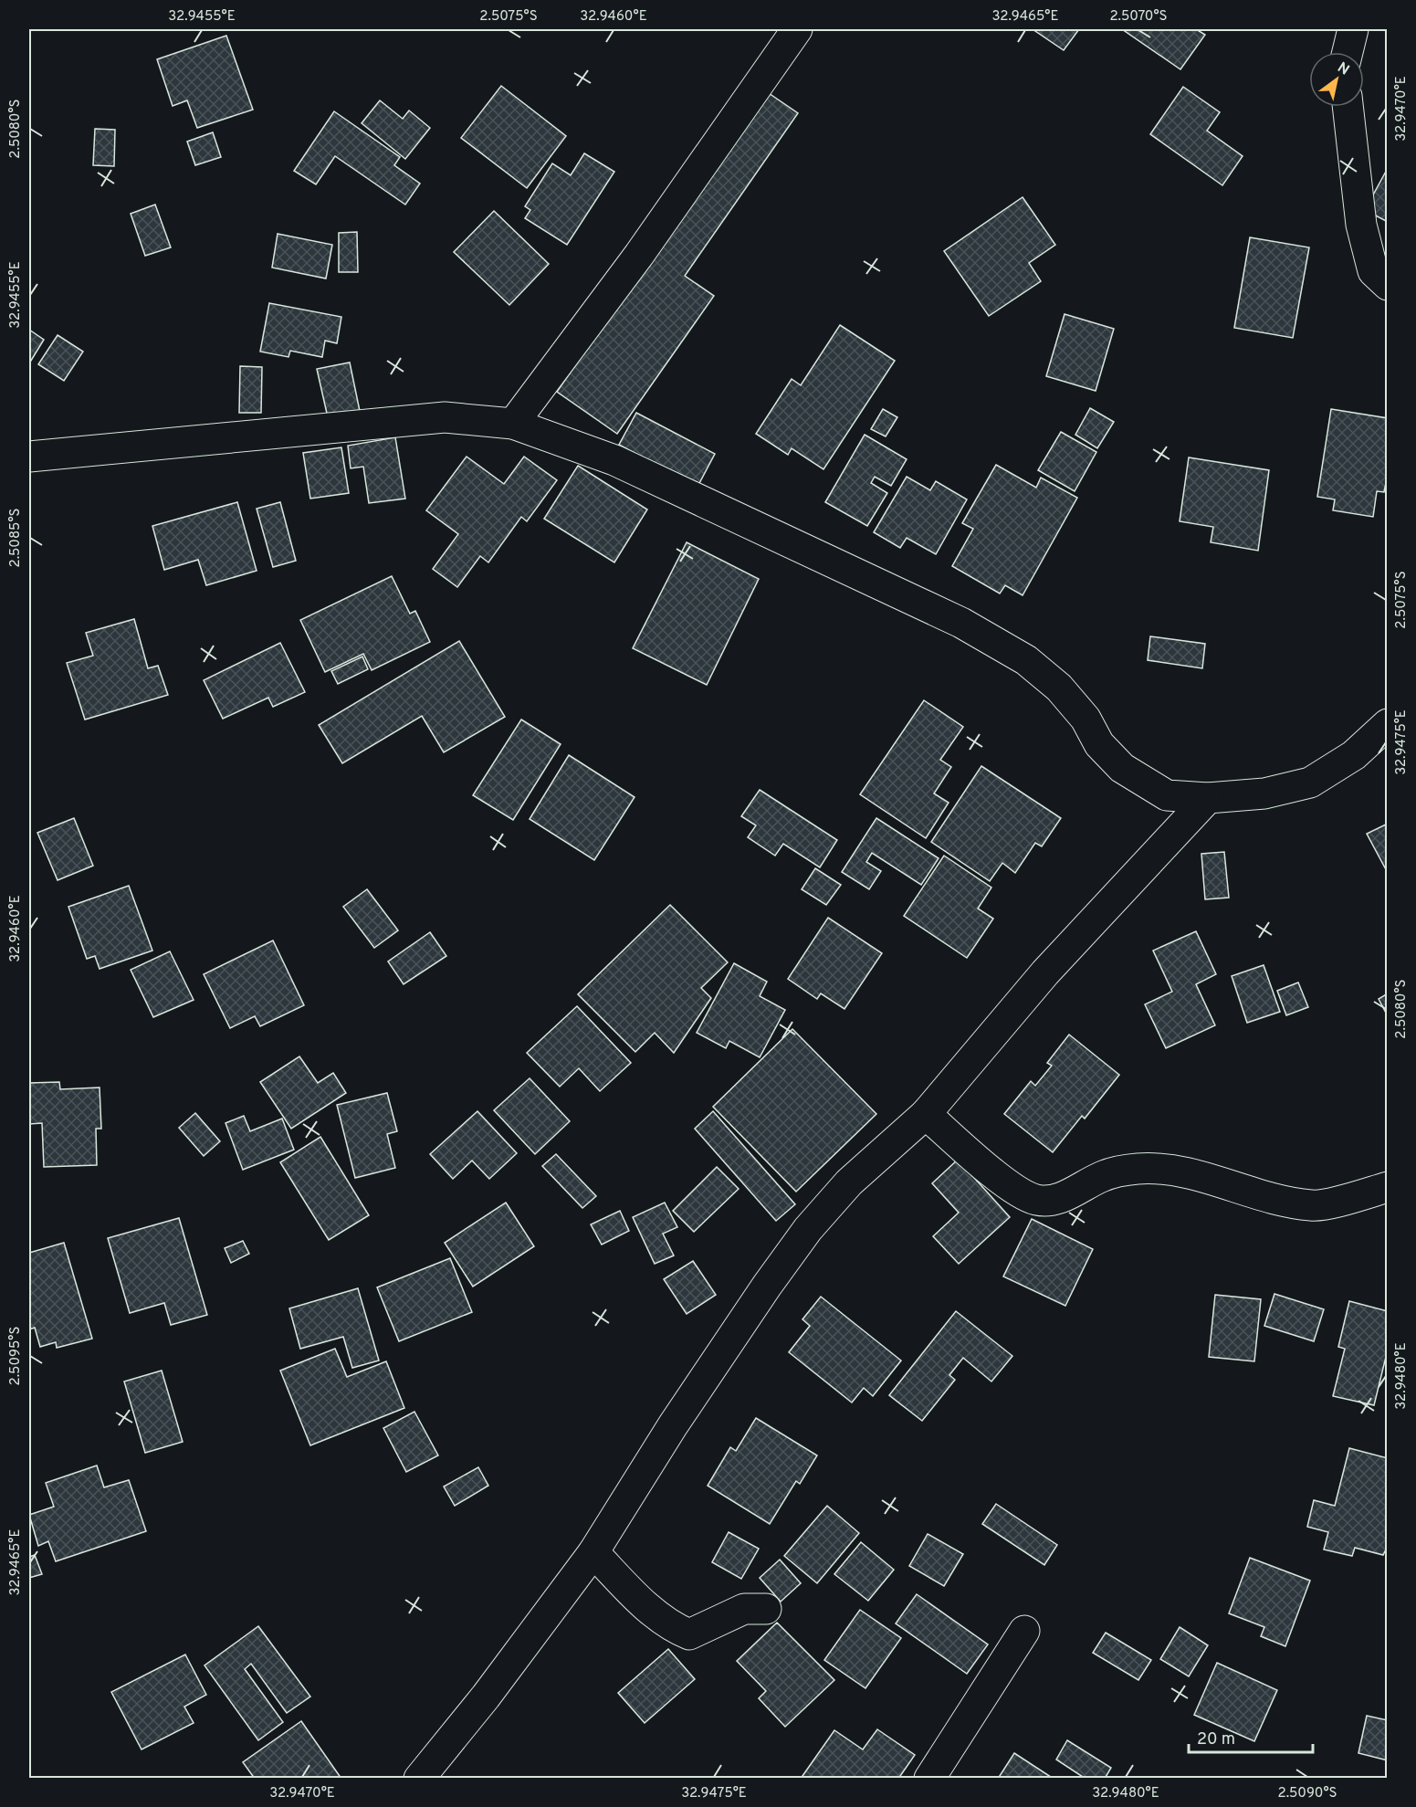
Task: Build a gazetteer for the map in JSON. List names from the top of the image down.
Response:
{
  "scale_bar": "20 m",
  "north": "top right",
  "coordinates": [
    "32.9455°E",
    "2.5075°S",
    "32.9460°E",
    "32.9465°E",
    "2.5070°S",
    "32.9470°E",
    "2.5080°S",
    "2.5085°S",
    "32.9475°E",
    "2.5095°S",
    "32.9480°E",
    "2.5090°S"
  ]
}
